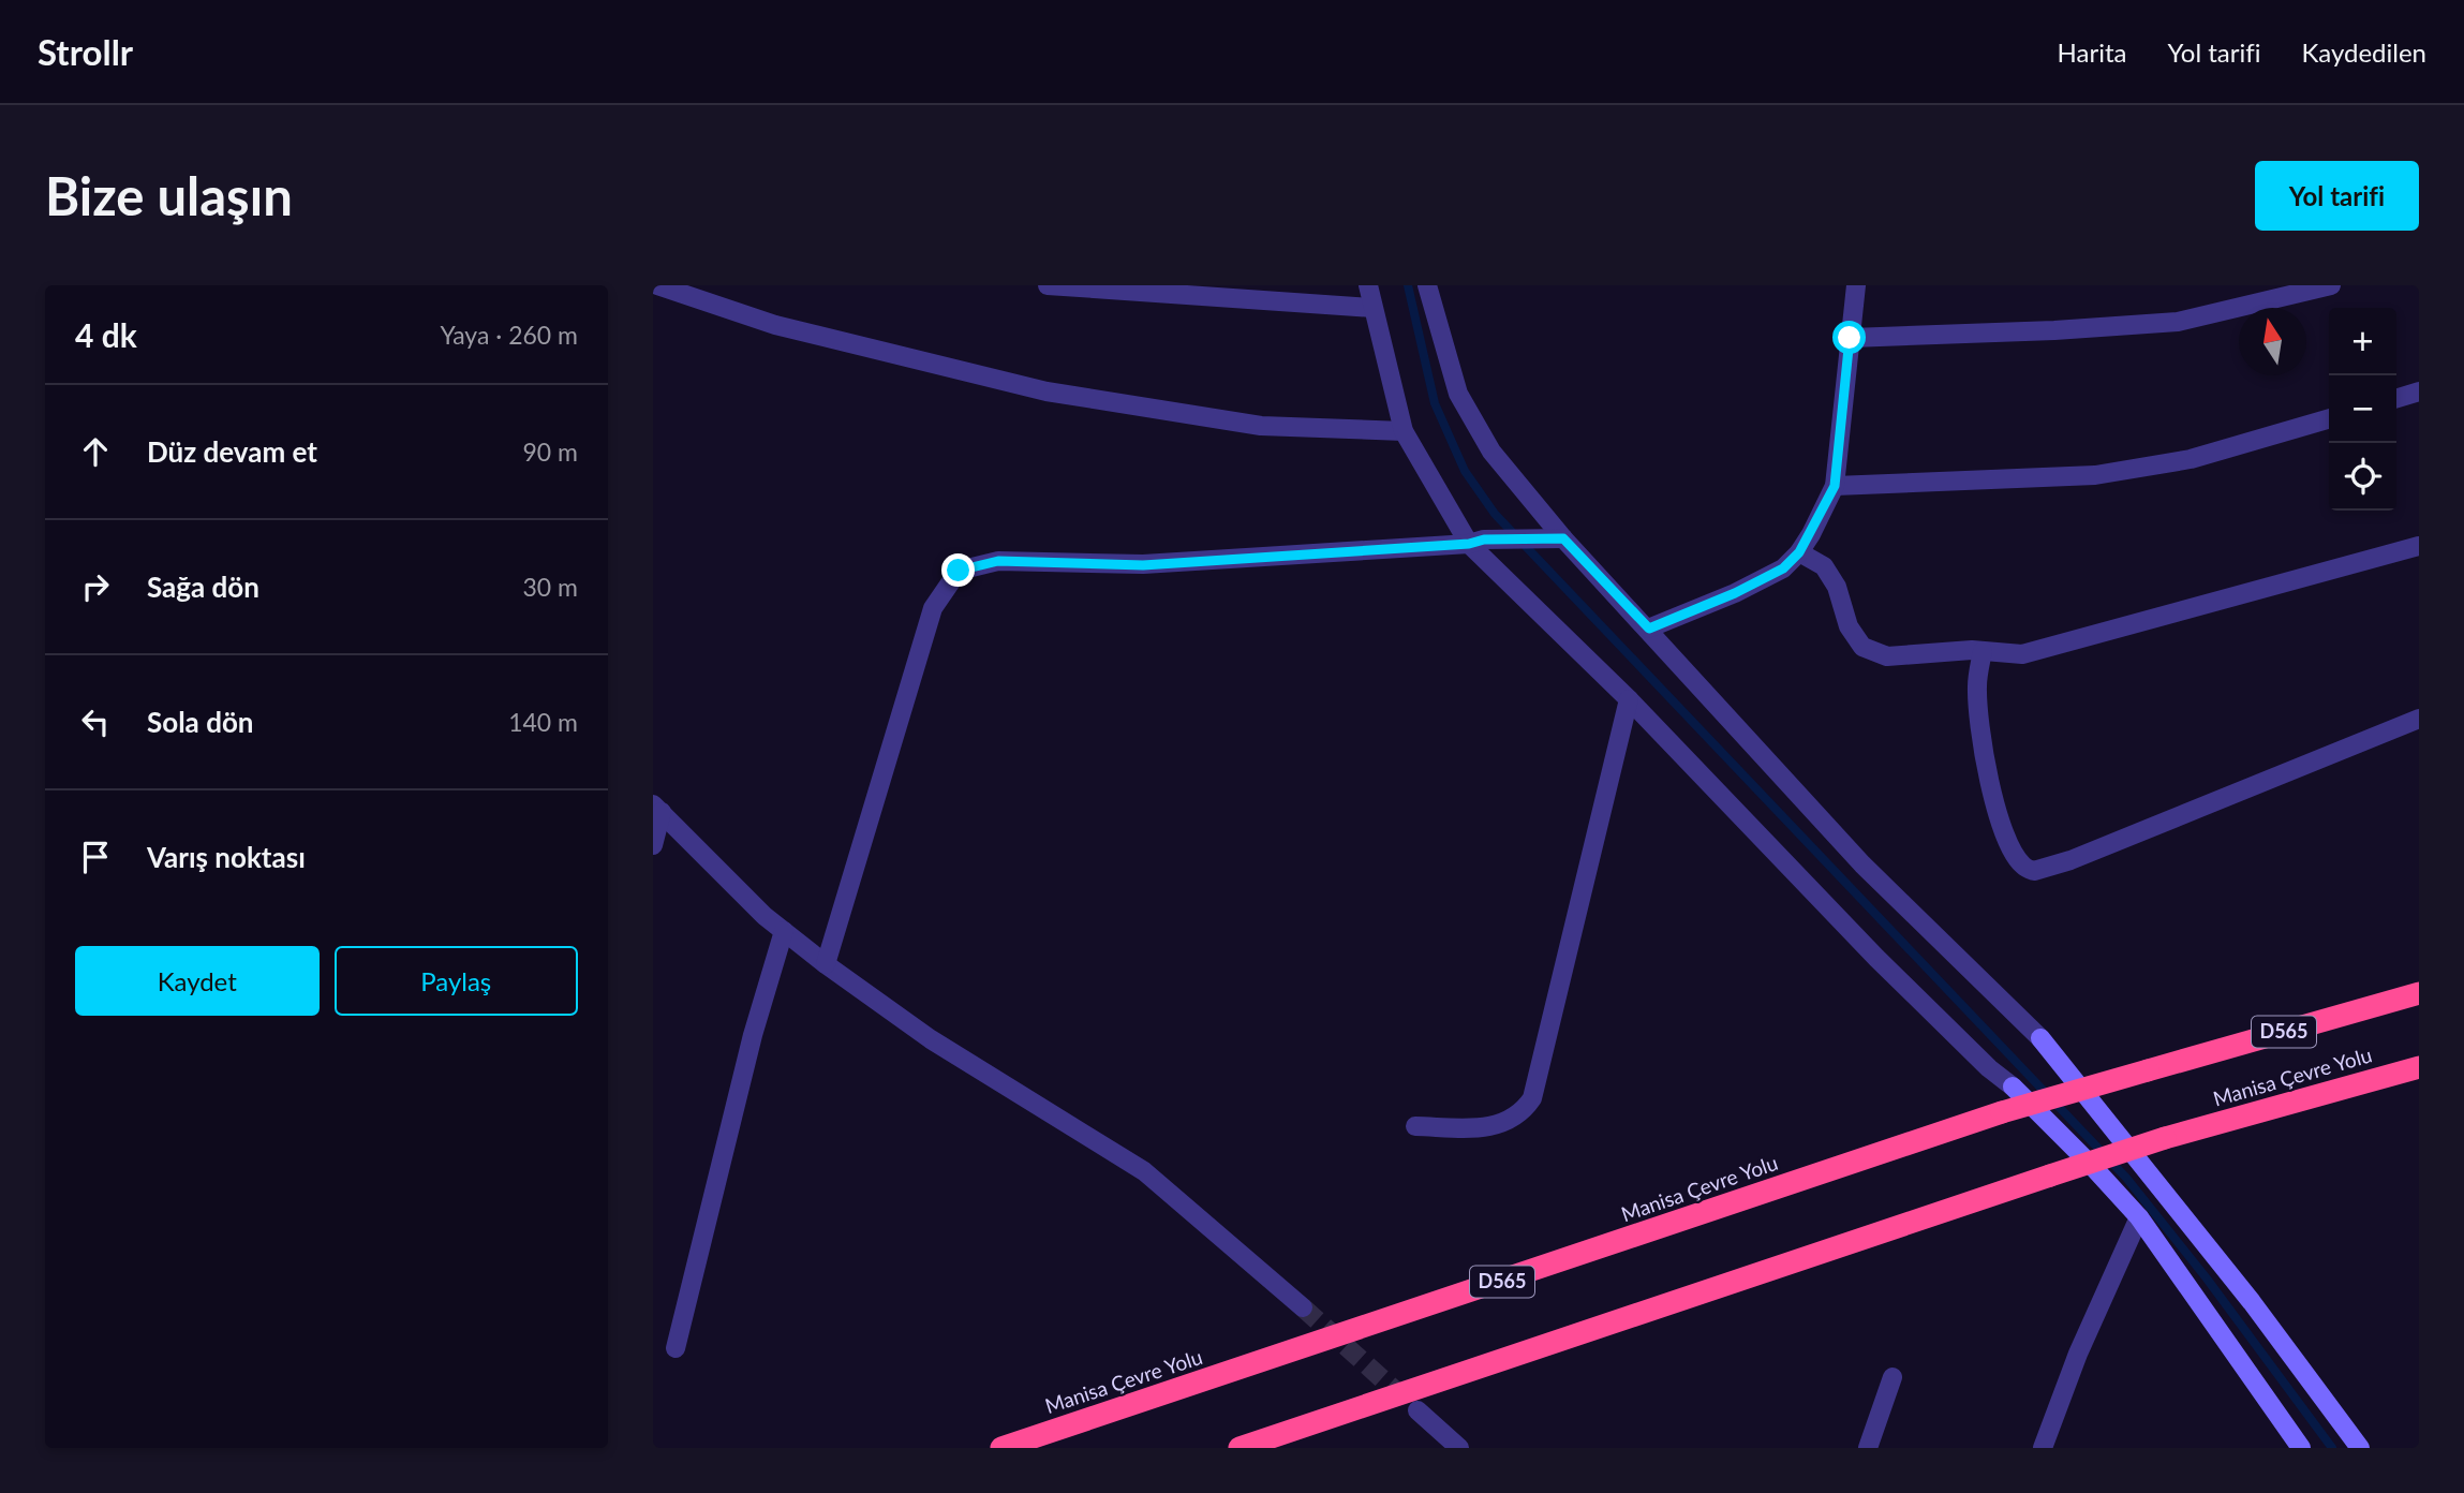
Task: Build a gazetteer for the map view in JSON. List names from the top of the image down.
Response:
{
  "streets": {
    "highway": ["D565", "Manisa Çevre Yolu"]
  },
  "north": "top",
  "page": {
    "header": "Strollr",
    "nav": ["Harita", "Yol tarifi", "Kaydedilen"],
    "buttons": [
      "Yol tarifi",
      ["Kaydet", "Paylaş"]
    ],
    "title": "Bize ulaşın",
    "heading": ["4 dk", "Yaya · 260 m"],
    "map_buttons": ["+", "−"],
    "list": [
      ["Düz devam et", "90 m"],
      ["Sağa dön", "30 m"],
      ["Sola dön", "140 m"],
      "Varış noktası"
    ]
  }
}
